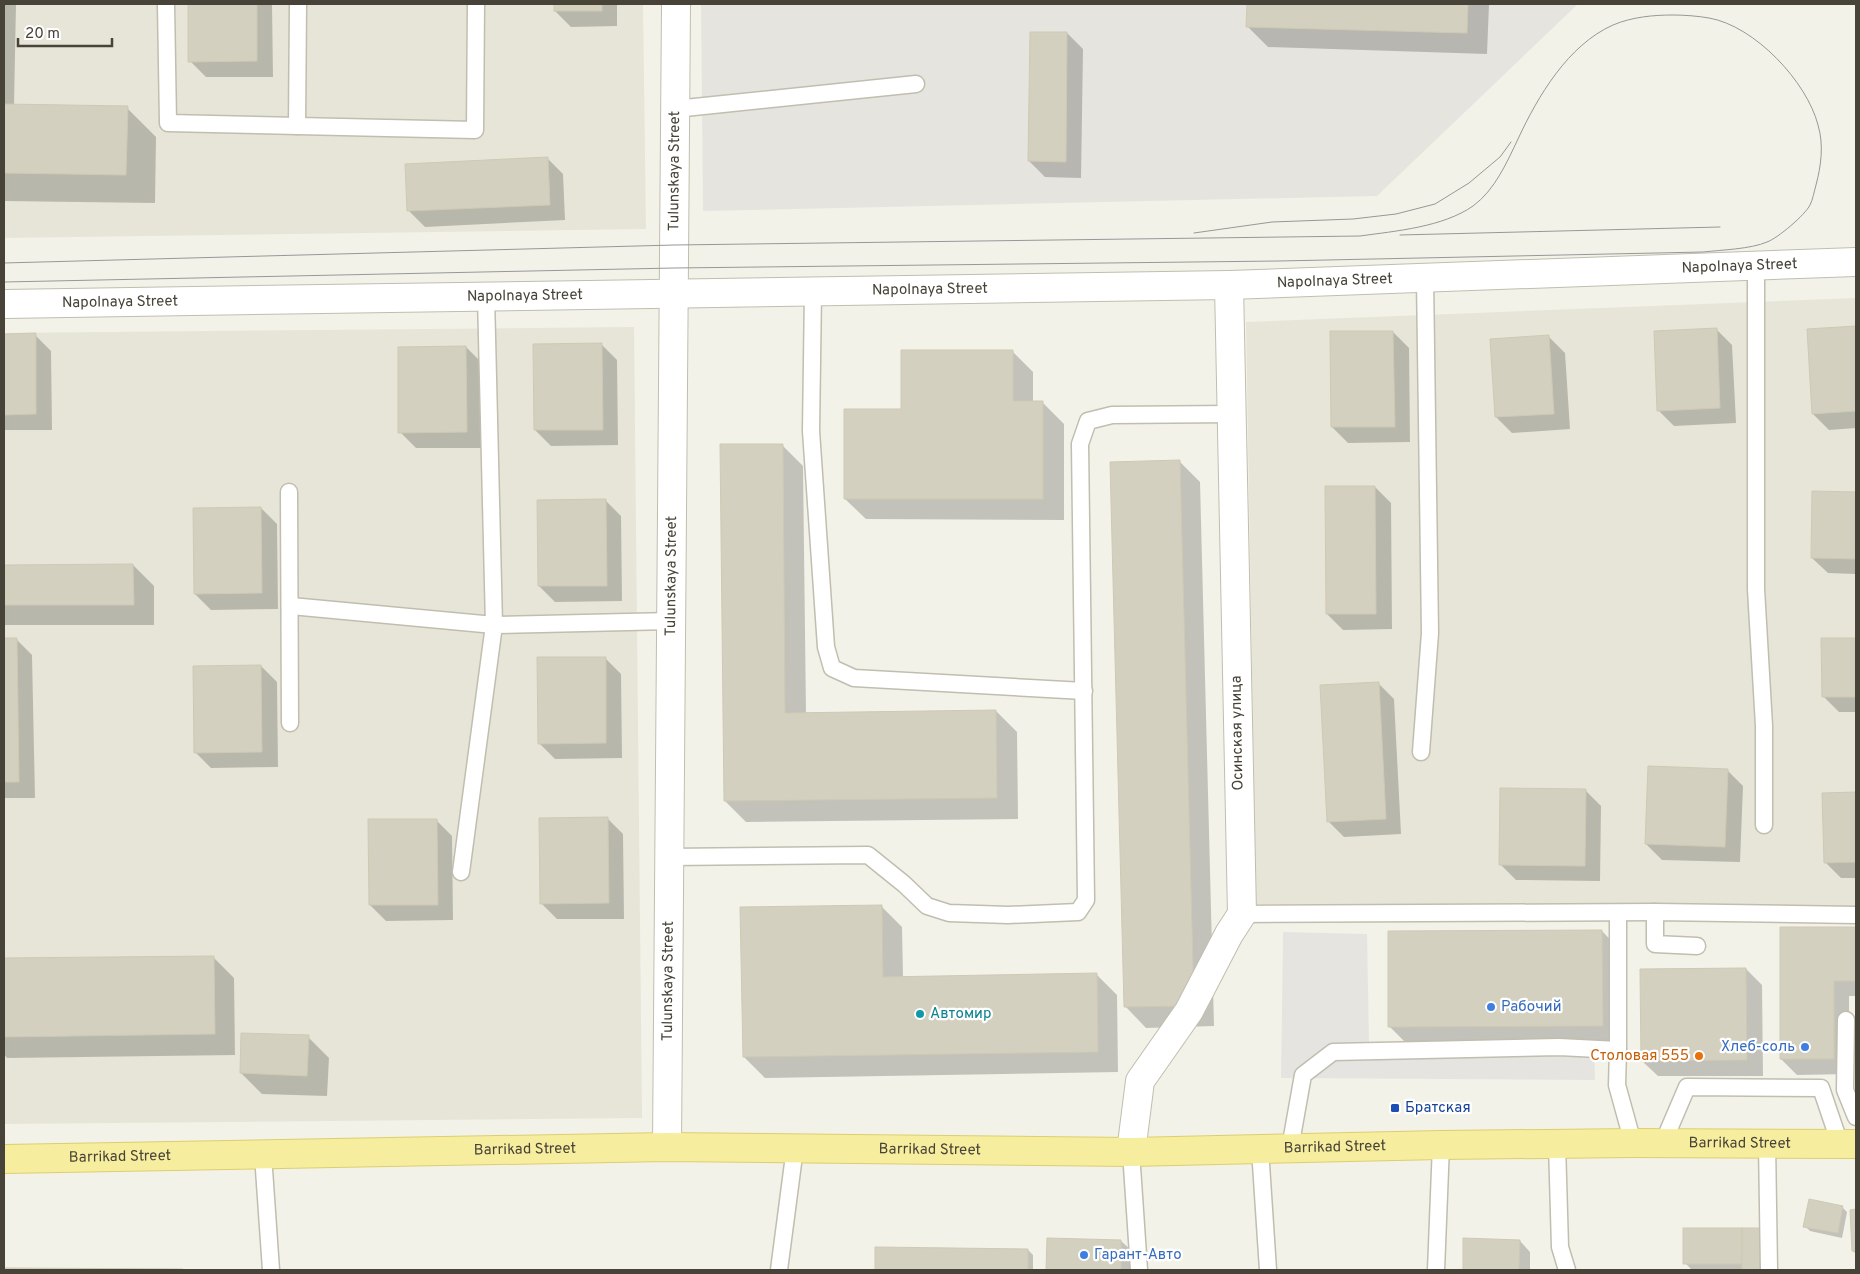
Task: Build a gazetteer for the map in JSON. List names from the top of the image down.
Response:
{
  "streets": {
    "main road": ["Barrikad Street"],
    "street": ["Tulunskaya Street", "Napolnaya Street", "Осинская улица"]
  },
  "crossings": [
    ["Tulunskaya Street", "Napolnaya Street"],
    ["Tulunskaya Street", "Barrikad Street"],
    ["Napolnaya Street", "Осинская улица"]
  ],
  "places": {
    "other": [
      "Рабочий",
      "Автомир",
      "Хлеб-соль",
      "Столовая 555",
      "Гарант-Авто"
    ],
    "transit": ["Братская"]
  },
  "scale_bar": "20 m"
}
